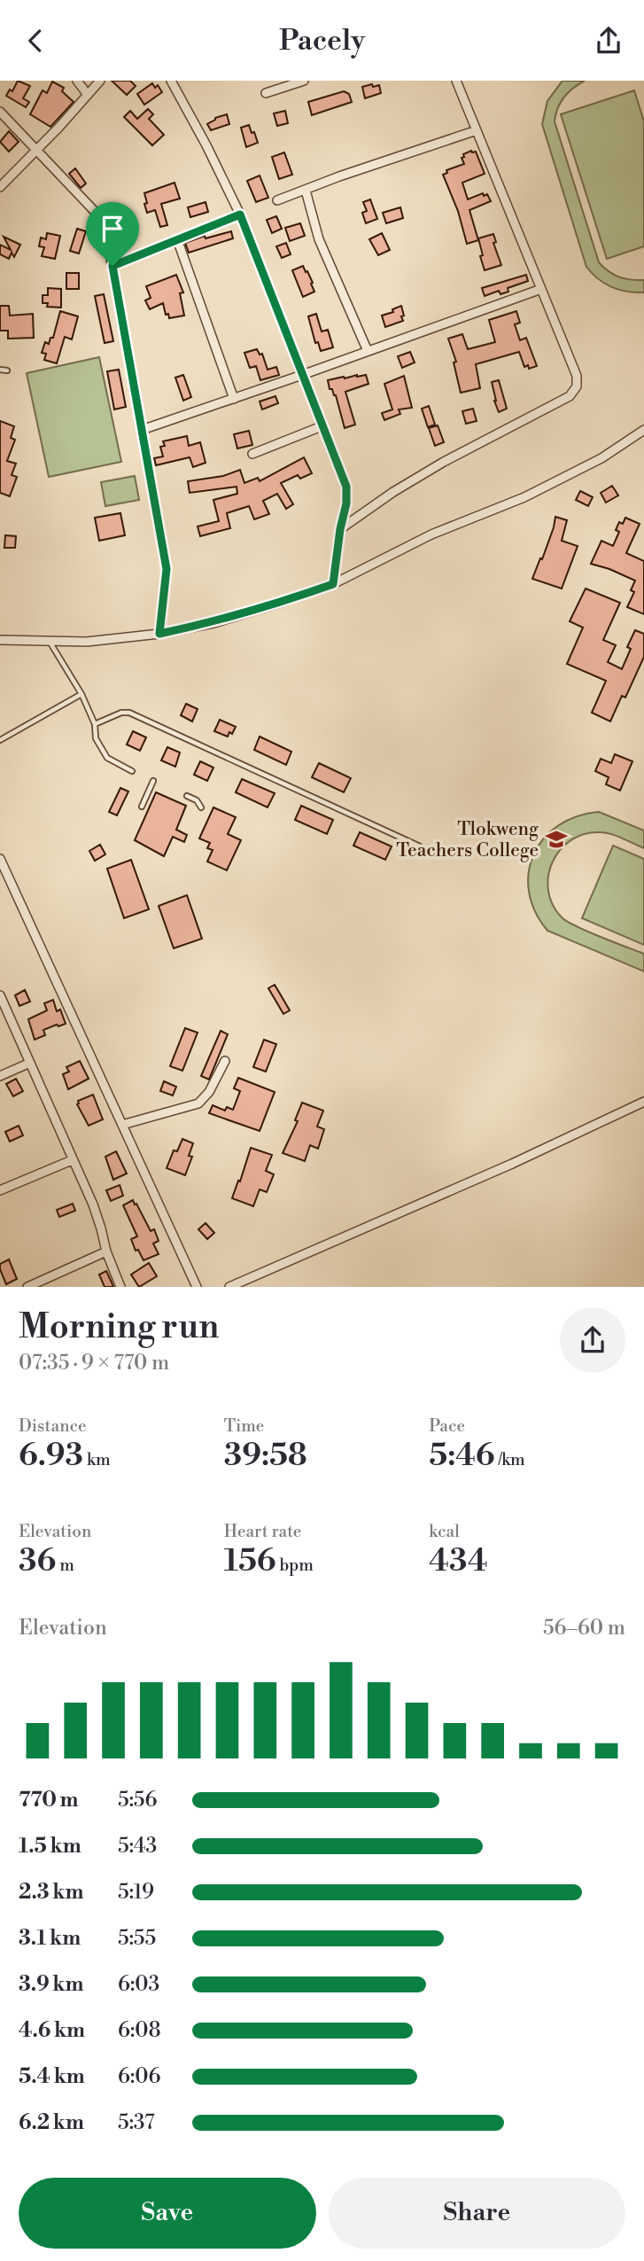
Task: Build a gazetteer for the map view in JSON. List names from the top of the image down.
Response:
{
  "places": {
    "school or university": ["Tlokweng Teachers College"]
  },
  "page": {
    "header": "Pacely",
    "heading": ["Morning run", "07:35 · 9 × 770 m"],
    "stats": [
      ["Distance", "6.93 km"],
      ["Time", "39:58"],
      ["Pace", "5:46 /km"],
      ["Elevation", "36 m"],
      ["Heart rate", "156 bpm"],
      ["kcal", "434"]
    ],
    "chart": ["Elevation", "56–60 m"],
    "list": [
      {
        "name": "770 m",
        "note": "5:56"
      },
      {
        "name": "1.5 km",
        "note": "5:43"
      },
      {
        "name": "2.3 km",
        "note": "5:19"
      },
      {
        "name": "3.1 km",
        "note": "5:55"
      },
      {
        "name": "3.9 km",
        "note": "6:03"
      },
      {
        "name": "4.6 km",
        "note": "6:08"
      },
      {
        "name": "5.4 km",
        "note": "6:06"
      },
      {
        "name": "6.2 km",
        "note": "5:37"
      }
    ],
    "buttons": ["Save", "Share"]
  }
}
